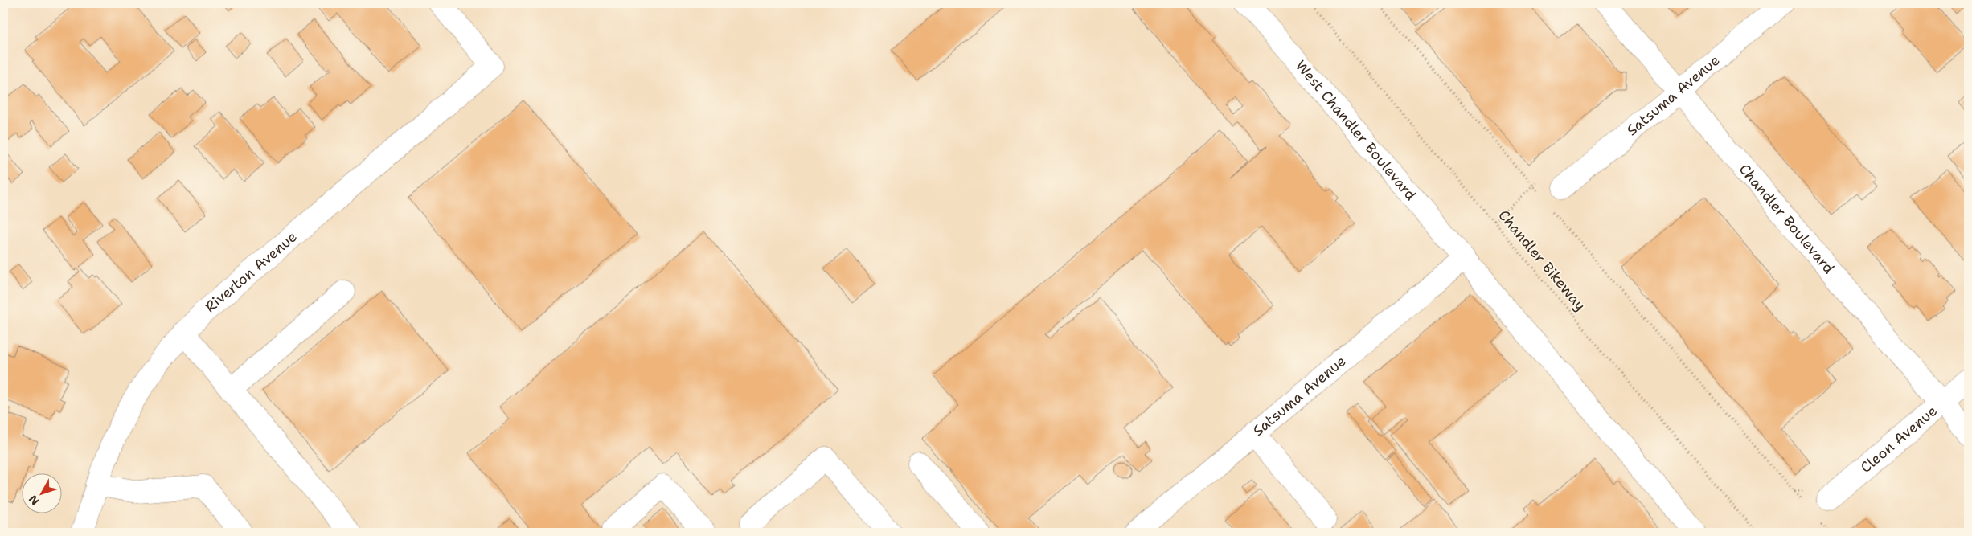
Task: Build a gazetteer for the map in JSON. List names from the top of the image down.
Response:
{
  "streets": {
    "street": [
      "Satsuma Avenue",
      "West Chandler Boulevard",
      "Chandler Boulevard",
      "Riverton Avenue",
      "Cleon Avenue"
    ],
    "path": ["Chandler Bikeway"]
  },
  "crossings": [
    ["Satsuma Avenue", "West Chandler Boulevard"],
    ["Satsuma Avenue", "Chandler Boulevard"],
    ["Chandler Boulevard", "Cleon Avenue"]
  ],
  "north": "bottom left"
}
